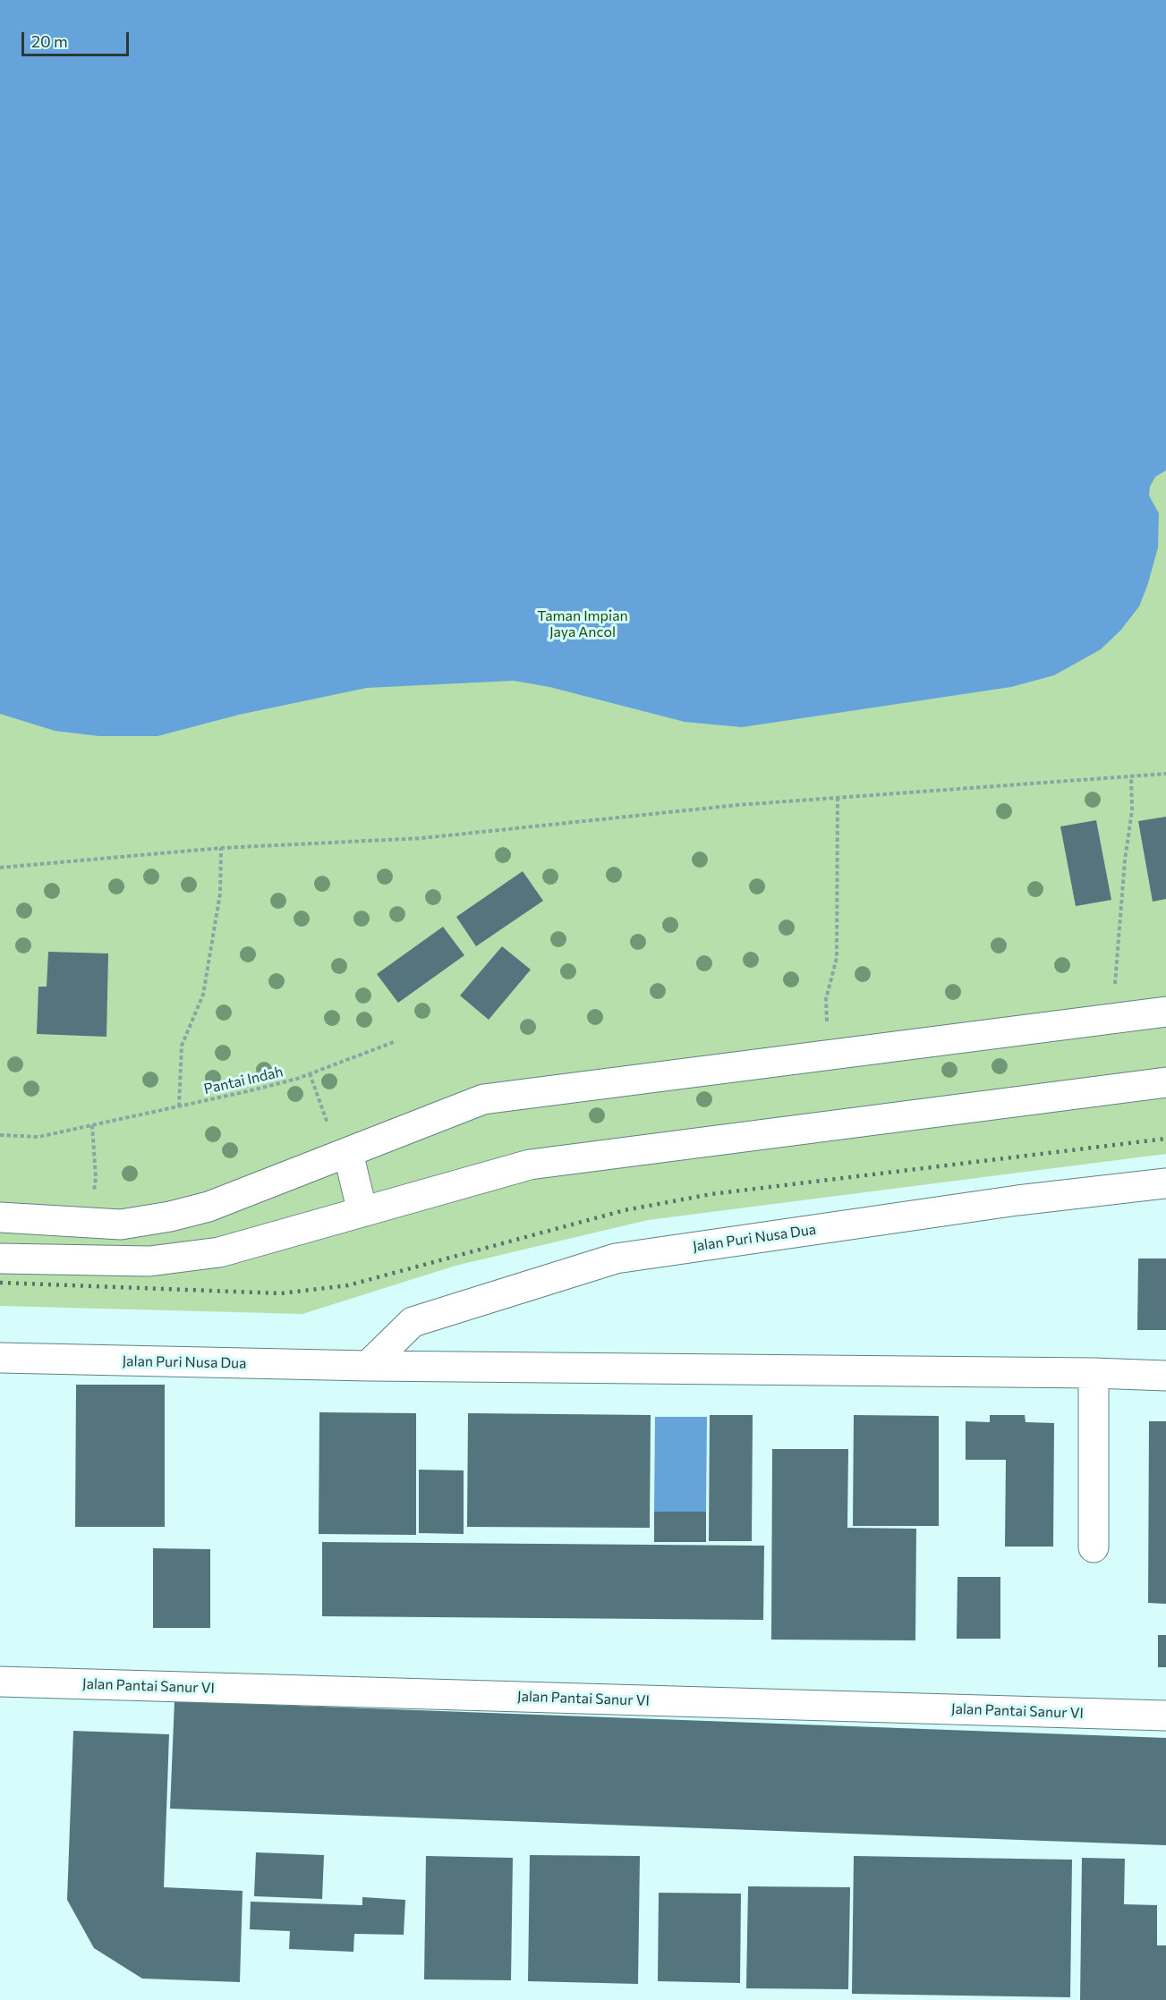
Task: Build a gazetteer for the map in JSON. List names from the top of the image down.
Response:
{
  "streets": {
    "street": ["Jalan Puri Nusa Dua", "Jalan Pantai Sanur VI"],
    "path": ["Pantai Indah"]
  },
  "parks": ["Taman Impian Jaya Ancol"],
  "scale_bar": "20 m"
}
